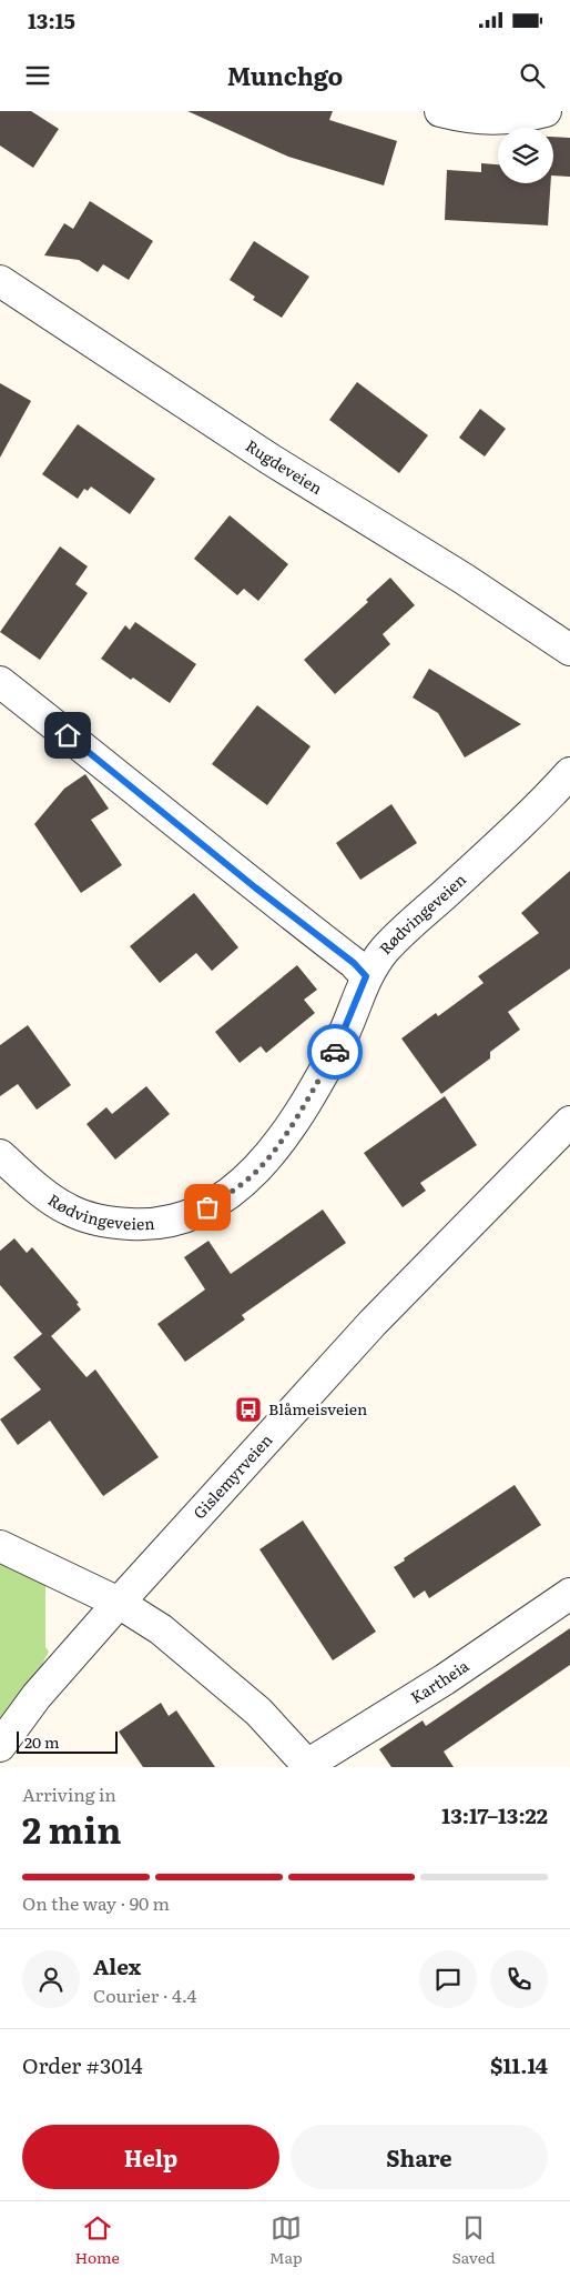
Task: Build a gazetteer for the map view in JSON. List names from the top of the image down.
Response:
{
  "streets": {
    "street": [
      "Rugdeveien",
      "Rødvingeveien",
      "Gislemyrveien",
      "Kartheia"
    ]
  },
  "crossings": [
    ["Gislemyrveien", "Kartheia"]
  ],
  "places": {
    "bus stop": ["Blåmeisveien"]
  },
  "scale_bar": "20 m",
  "page": {
    "status": "13:15",
    "header": "Munchgo",
    "scale": "20 m",
    "heading": ["2 min", "Arriving in", "13:17–13:22"],
    "panel": [
      "Alex",
      "Courier · 4.4",
      "Order #3014",
      "$11.14"
    ],
    "bar": "On the way · 90 m",
    "buttons": ["Help", "Share"],
    "tabs": ["Home", "Map", "Saved"]
  }
}
